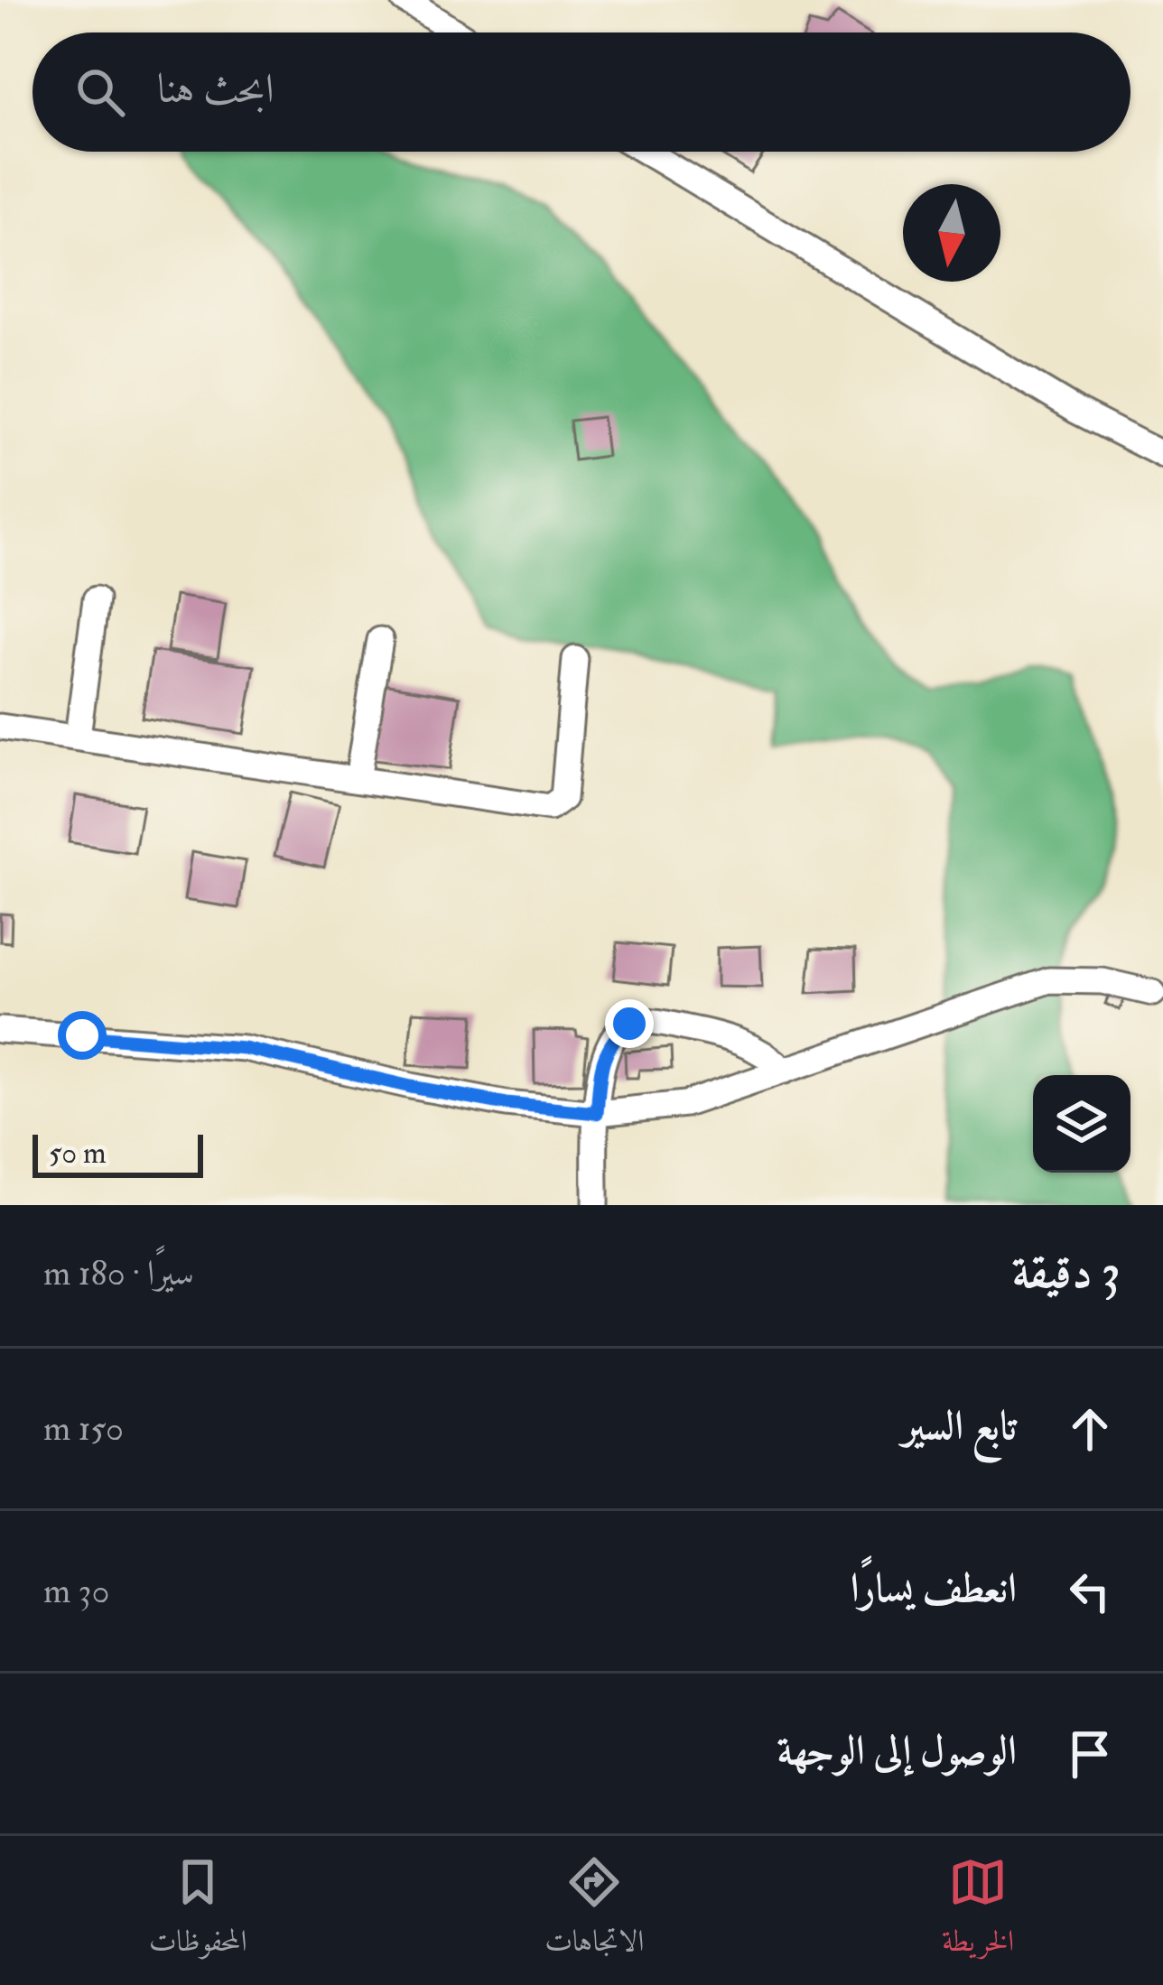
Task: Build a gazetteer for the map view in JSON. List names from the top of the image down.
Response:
{
  "scale_bar": "50 m",
  "north": "bottom",
  "page": {
    "search": "ابحث هنا",
    "scale": "50 m",
    "heading": ["3 دقيقة", "سيرًا · 180 m"],
    "list": [
      ["تابع السير", "150 m"],
      ["انعطف يسارًا", "30 m"],
      "الوصول إلى الوجهة"
    ],
    "nav": ["الخريطة", "الاتجاهات", "المحفوظات"]
  }
}
